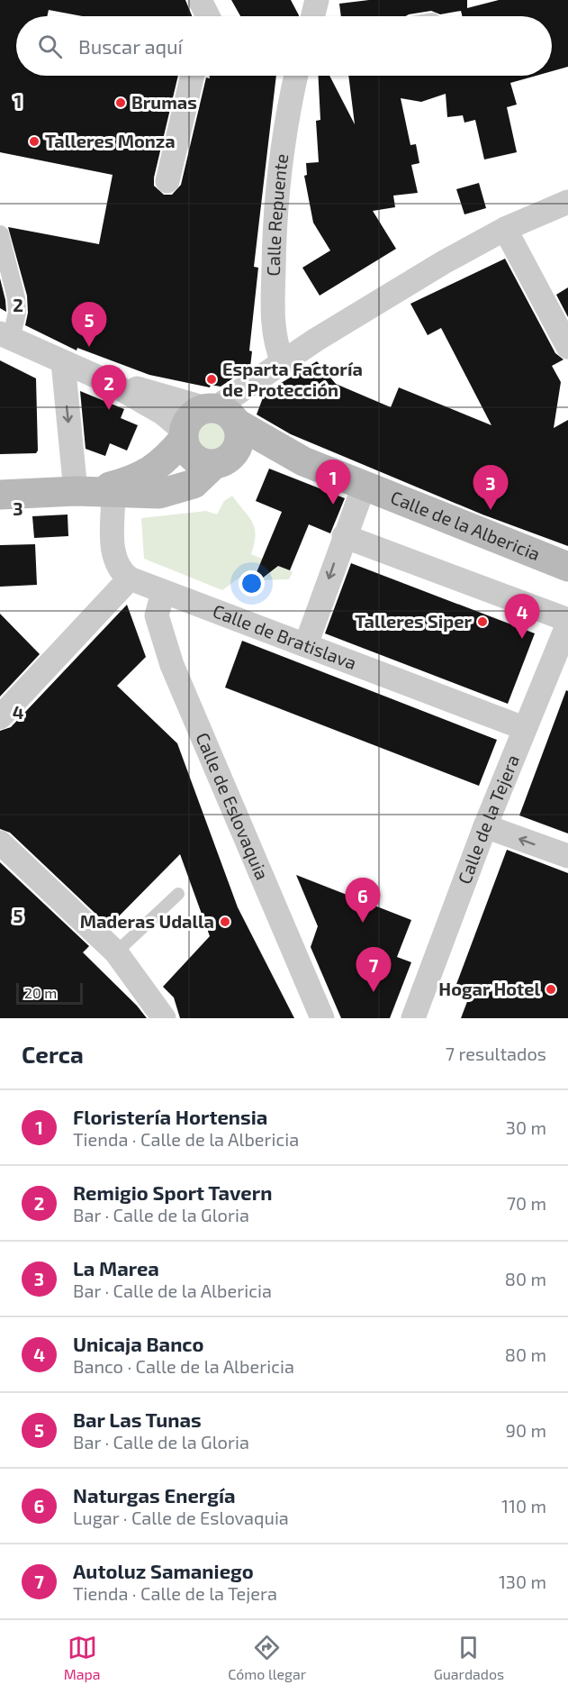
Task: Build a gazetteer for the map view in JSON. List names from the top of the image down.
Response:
{
  "streets": {
    "main road": ["Calle de la Albericia"],
    "street": [
      "Calle Repuente",
      "Calle de Bratislava",
      "Calle de Eslovaquia",
      "Calle de la Tejera"
    ]
  },
  "crossings": [
    ["Calle de Bratislava", "Calle de Eslovaquia"],
    ["Calle de Bratislava", "Calle de la Tejera"]
  ],
  "places": [
    "Brumas",
    "Talleres Monza",
    "Esparta Factoría de Protección",
    "Talleres Siper",
    "Maderas Udalla",
    "Hogar Hotel"
  ],
  "scale_bar": "20 m",
  "page": {
    "search": "Buscar aquí",
    "pins": [
      "5",
      "2",
      "1",
      "3",
      "4",
      "6",
      "7"
    ],
    "scale": "20 m",
    "heading": ["Cerca", "7 resultados"],
    "list": [
      {
        "mark": "1",
        "name": "Floristería Hortensia",
        "note": "Tienda · Calle de la Albericia",
        "value": "30 m"
      },
      {
        "mark": "2",
        "name": "Remigio Sport Tavern",
        "note": "Bar · Calle de la Gloria",
        "value": "70 m"
      },
      {
        "mark": "3",
        "name": "La Marea",
        "note": "Bar · Calle de la Albericia",
        "value": "80 m"
      },
      {
        "mark": "4",
        "name": "Unicaja Banco",
        "note": "Banco · Calle de la Albericia",
        "value": "80 m"
      },
      {
        "mark": "5",
        "name": "Bar Las Tunas",
        "note": "Bar · Calle de la Gloria",
        "value": "90 m"
      },
      {
        "mark": "6",
        "name": "Naturgas Energía",
        "note": "Lugar · Calle de Eslovaquia",
        "value": "110 m"
      },
      {
        "mark": "7",
        "name": "Autoluz Samaniego",
        "note": "Tienda · Calle de la Tejera",
        "value": "130 m"
      }
    ],
    "nav": ["Mapa", "Cómo llegar", "Guardados"]
  },
  "grid": {
    "rows": [
      "1",
      "2",
      "3",
      "4",
      "5"
    ]
  }
}
